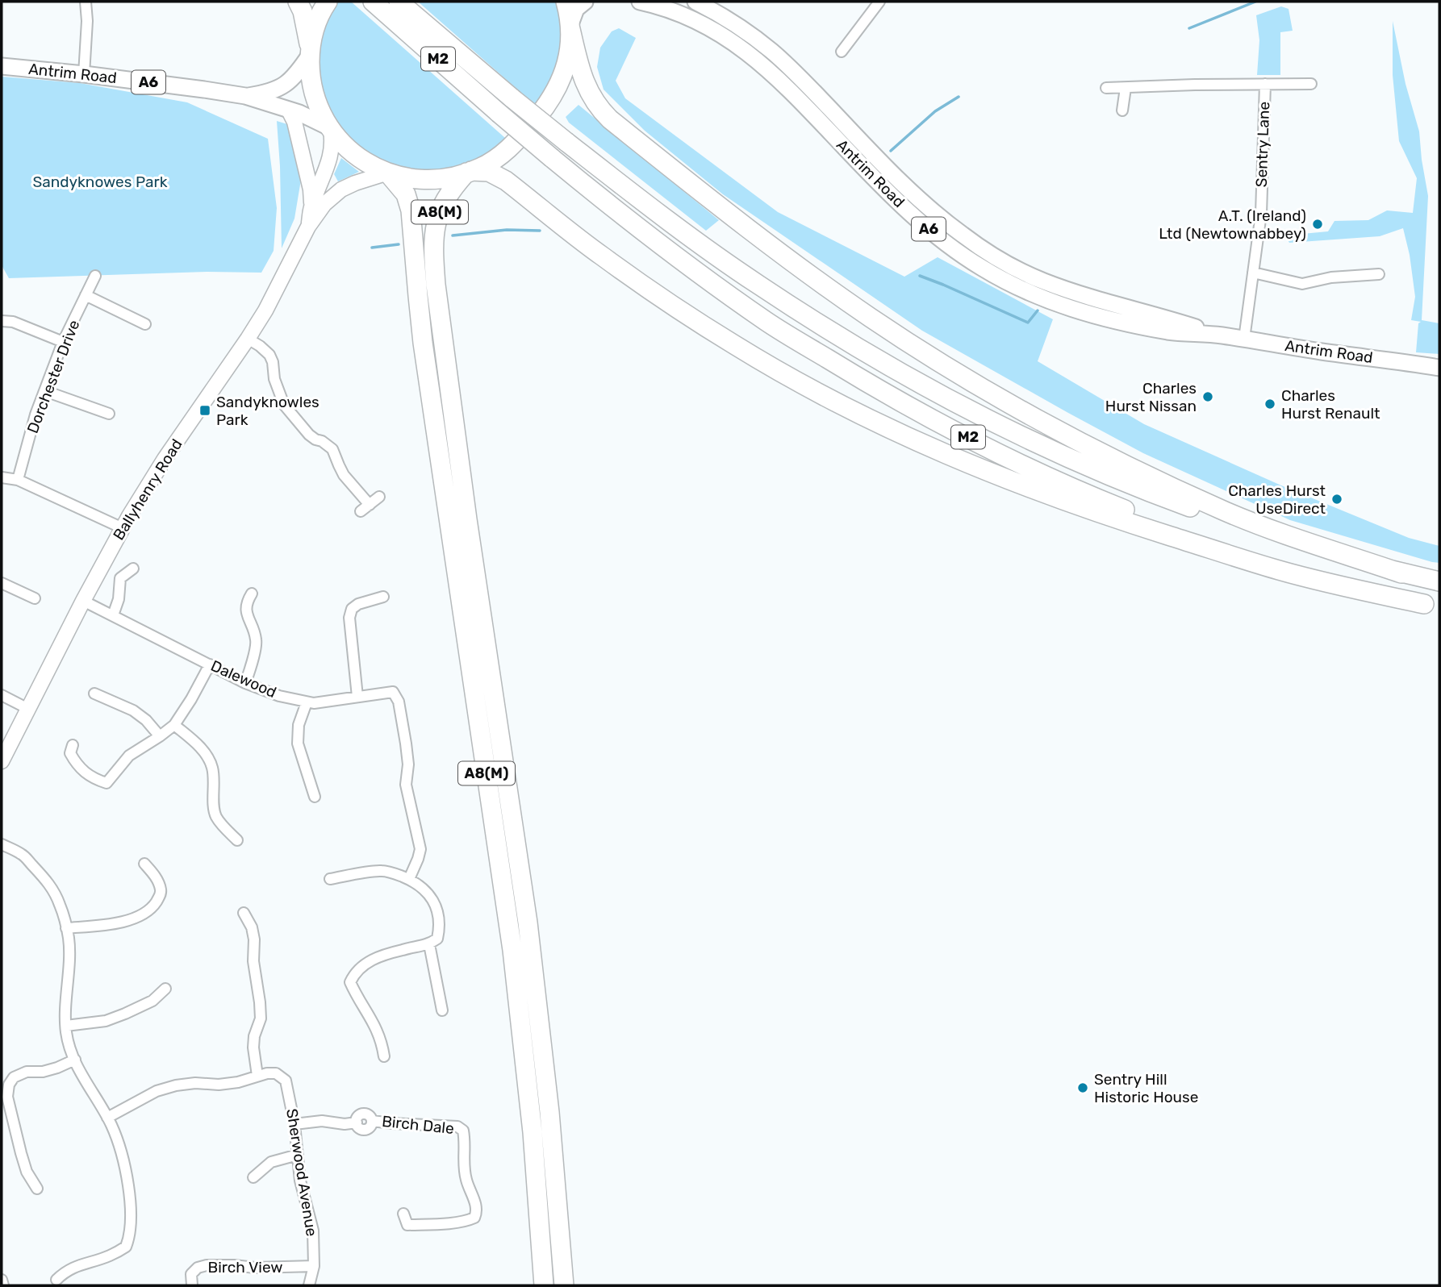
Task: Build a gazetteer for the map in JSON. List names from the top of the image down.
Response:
{
  "streets": {
    "highway": ["M2", "A6", "A8(M)"],
    "main road": ["Antrim Road", "Ballyhenry Road"],
    "street": [
      "Sentry Lane",
      "Dorchester Drive",
      "Dalewood",
      "Birch Dale",
      "Sherwood Avenue",
      "Birch View"
    ]
  },
  "crossings": [
    ["Antrim Road", "A6"],
    ["Antrim Road", "Sentry Lane"],
    ["Antrim Road", "Ballyhenry Road"],
    ["A6", "A8(M)"],
    ["A6", "Ballyhenry Road"],
    ["A8(M)", "Ballyhenry Road"],
    ["Ballyhenry Road", "Dalewood"],
    ["Birch Dale", "Sherwood Avenue"],
    ["Sherwood Avenue", "Birch View"]
  ],
  "parks": ["Sandyknowes Park"],
  "places": {
    "other": [
      "A.T. (Ireland) Ltd (Newtownabbey)",
      "Charles Hurst Nissan",
      "Charles Hurst Renault",
      "Charles Hurst UseDirect",
      "Sentry Hill Historic House"
    ],
    "transit": ["Sandyknowles Park"]
  }
}
